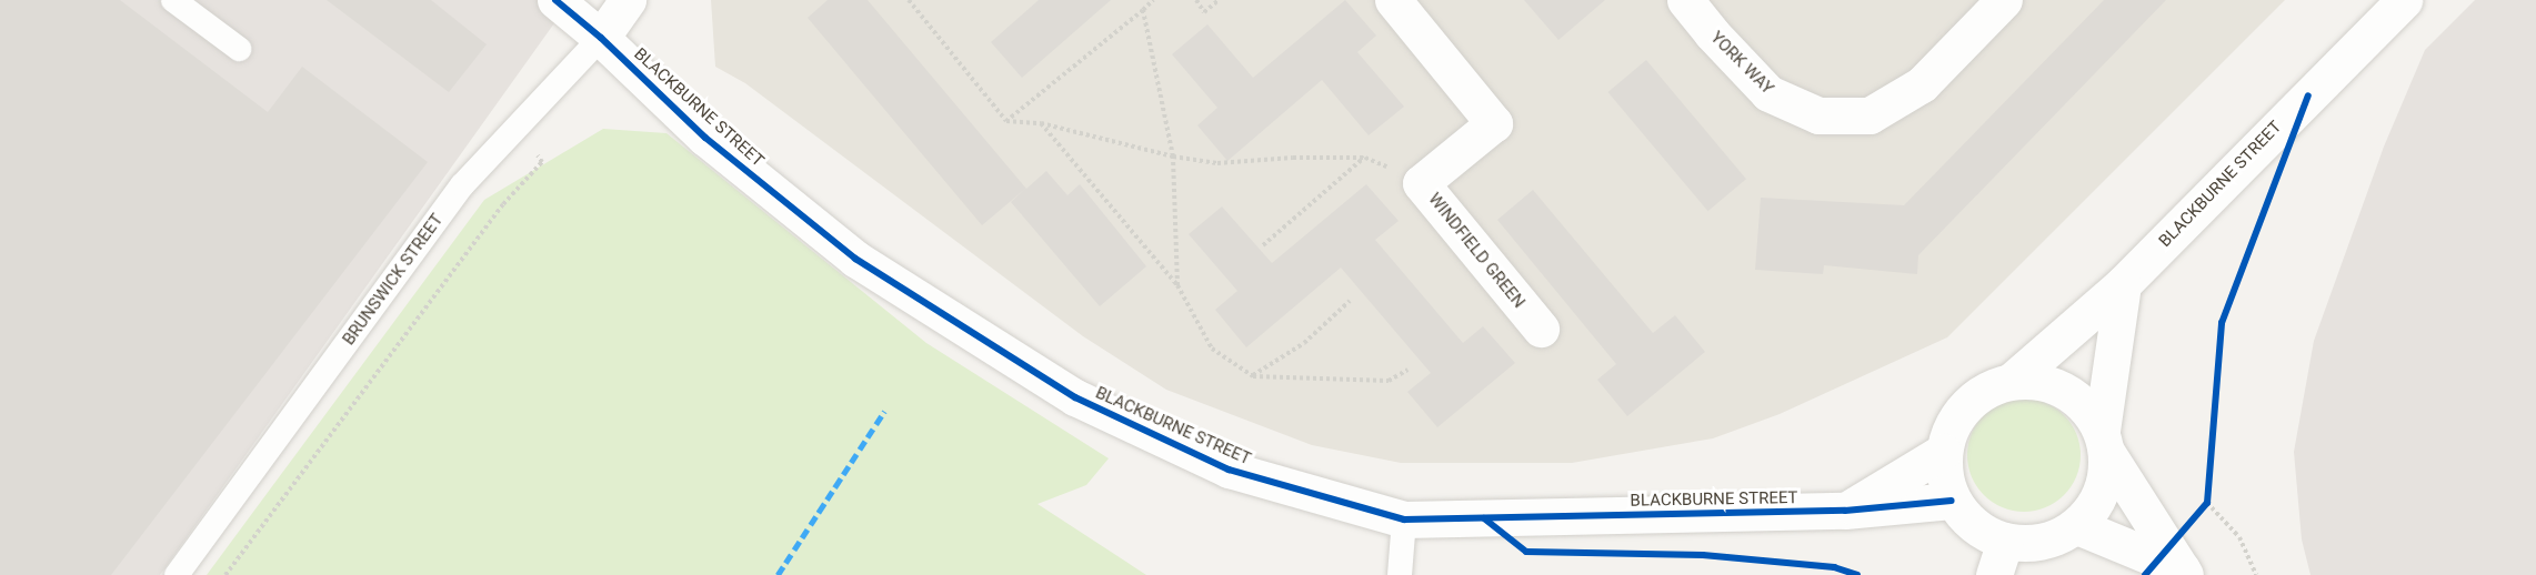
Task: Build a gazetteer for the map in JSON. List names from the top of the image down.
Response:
{
  "streets": {
    "street": [
      "YORK WAY",
      "BLACKBURNE STREET",
      "WINDFIELD GREEN",
      "BRUNSWICK STREET"
    ]
  },
  "crossings": [
    ["BLACKBURNE STREET", "BRUNSWICK STREET"]
  ]
}
